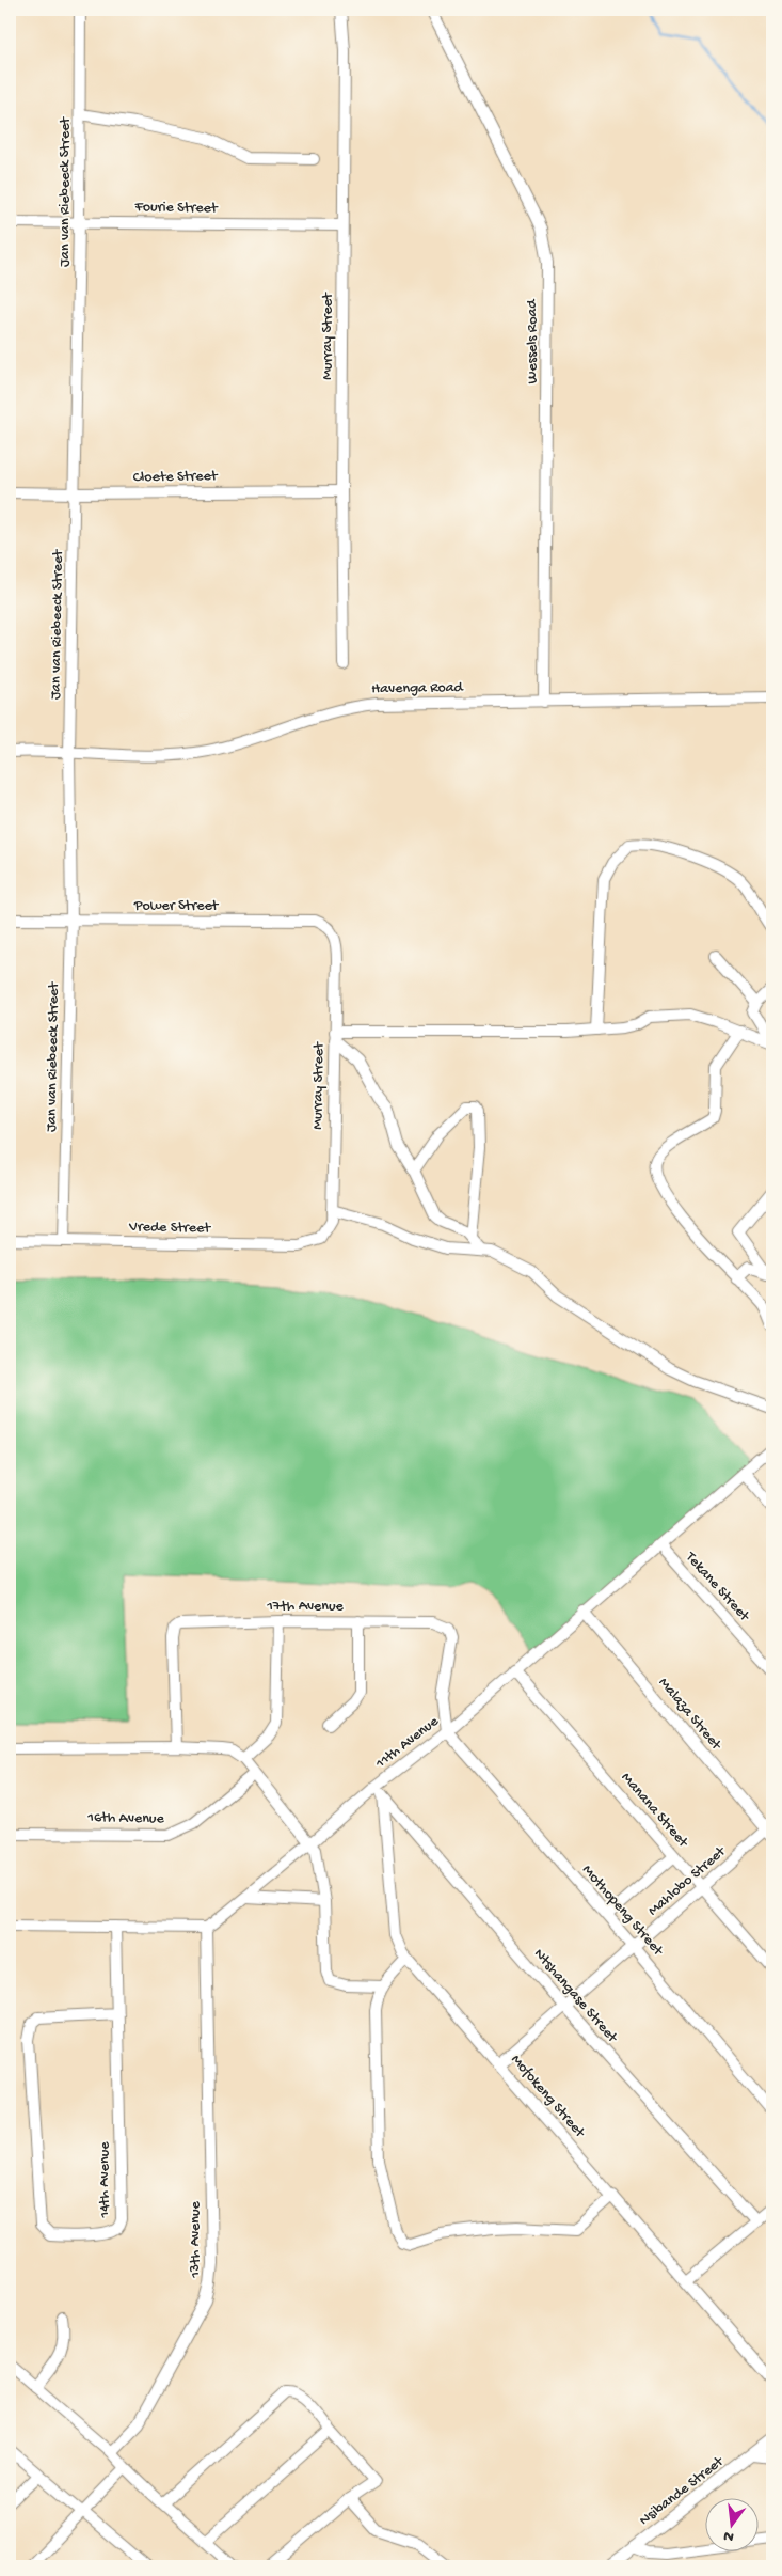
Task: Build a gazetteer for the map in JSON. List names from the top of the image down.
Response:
{
  "streets": {
    "street": [
      "Jan van Riebeeck Street",
      "Fourie Street",
      "Murray Street",
      "Wessels Road",
      "Cloete Street",
      "Havenga Road",
      "Power Street",
      "Vrede Street",
      "Tekane Street",
      "17th Avenue",
      "Malaza Street",
      "11th Avenue",
      "Manana Street",
      "16th Avenue",
      "Mahlobo Street",
      "Mothopeng Street",
      "Ntshangase Street",
      "Mofokeng Street",
      "14th Avenue",
      "13th Avenue",
      "Nsibande Street"
    ]
  },
  "crossings": [
    ["Jan van Riebeeck Street", "Fourie Street"],
    ["Jan van Riebeeck Street", "Cloete Street"],
    ["Jan van Riebeeck Street", "Havenga Road"],
    ["Jan van Riebeeck Street", "Power Street"],
    ["Jan van Riebeeck Street", "Vrede Street"],
    ["Fourie Street", "Murray Street"],
    ["Murray Street", "Cloete Street"],
    ["Murray Street", "Power Street"],
    ["Murray Street", "Vrede Street"],
    ["Wessels Road", "Havenga Road"],
    ["Tekane Street", "11th Avenue"],
    ["17th Avenue", "11th Avenue"],
    ["17th Avenue", "Mothopeng Street"],
    ["Malaza Street", "11th Avenue"],
    ["Malaza Street", "Mahlobo Street"],
    ["11th Avenue", "Manana Street"],
    ["11th Avenue", "Mothopeng Street"],
    ["11th Avenue", "Ntshangase Street"],
    ["11th Avenue", "Mofokeng Street"],
    ["11th Avenue", "13th Avenue"],
    ["Manana Street", "Mahlobo Street"],
    ["Mahlobo Street", "Mothopeng Street"],
    ["Mahlobo Street", "Ntshangase Street"],
    ["Mahlobo Street", "Mofokeng Street"],
    ["Ntshangase Street", "Mofokeng Street"]
  ],
  "north": "bottom"
}
